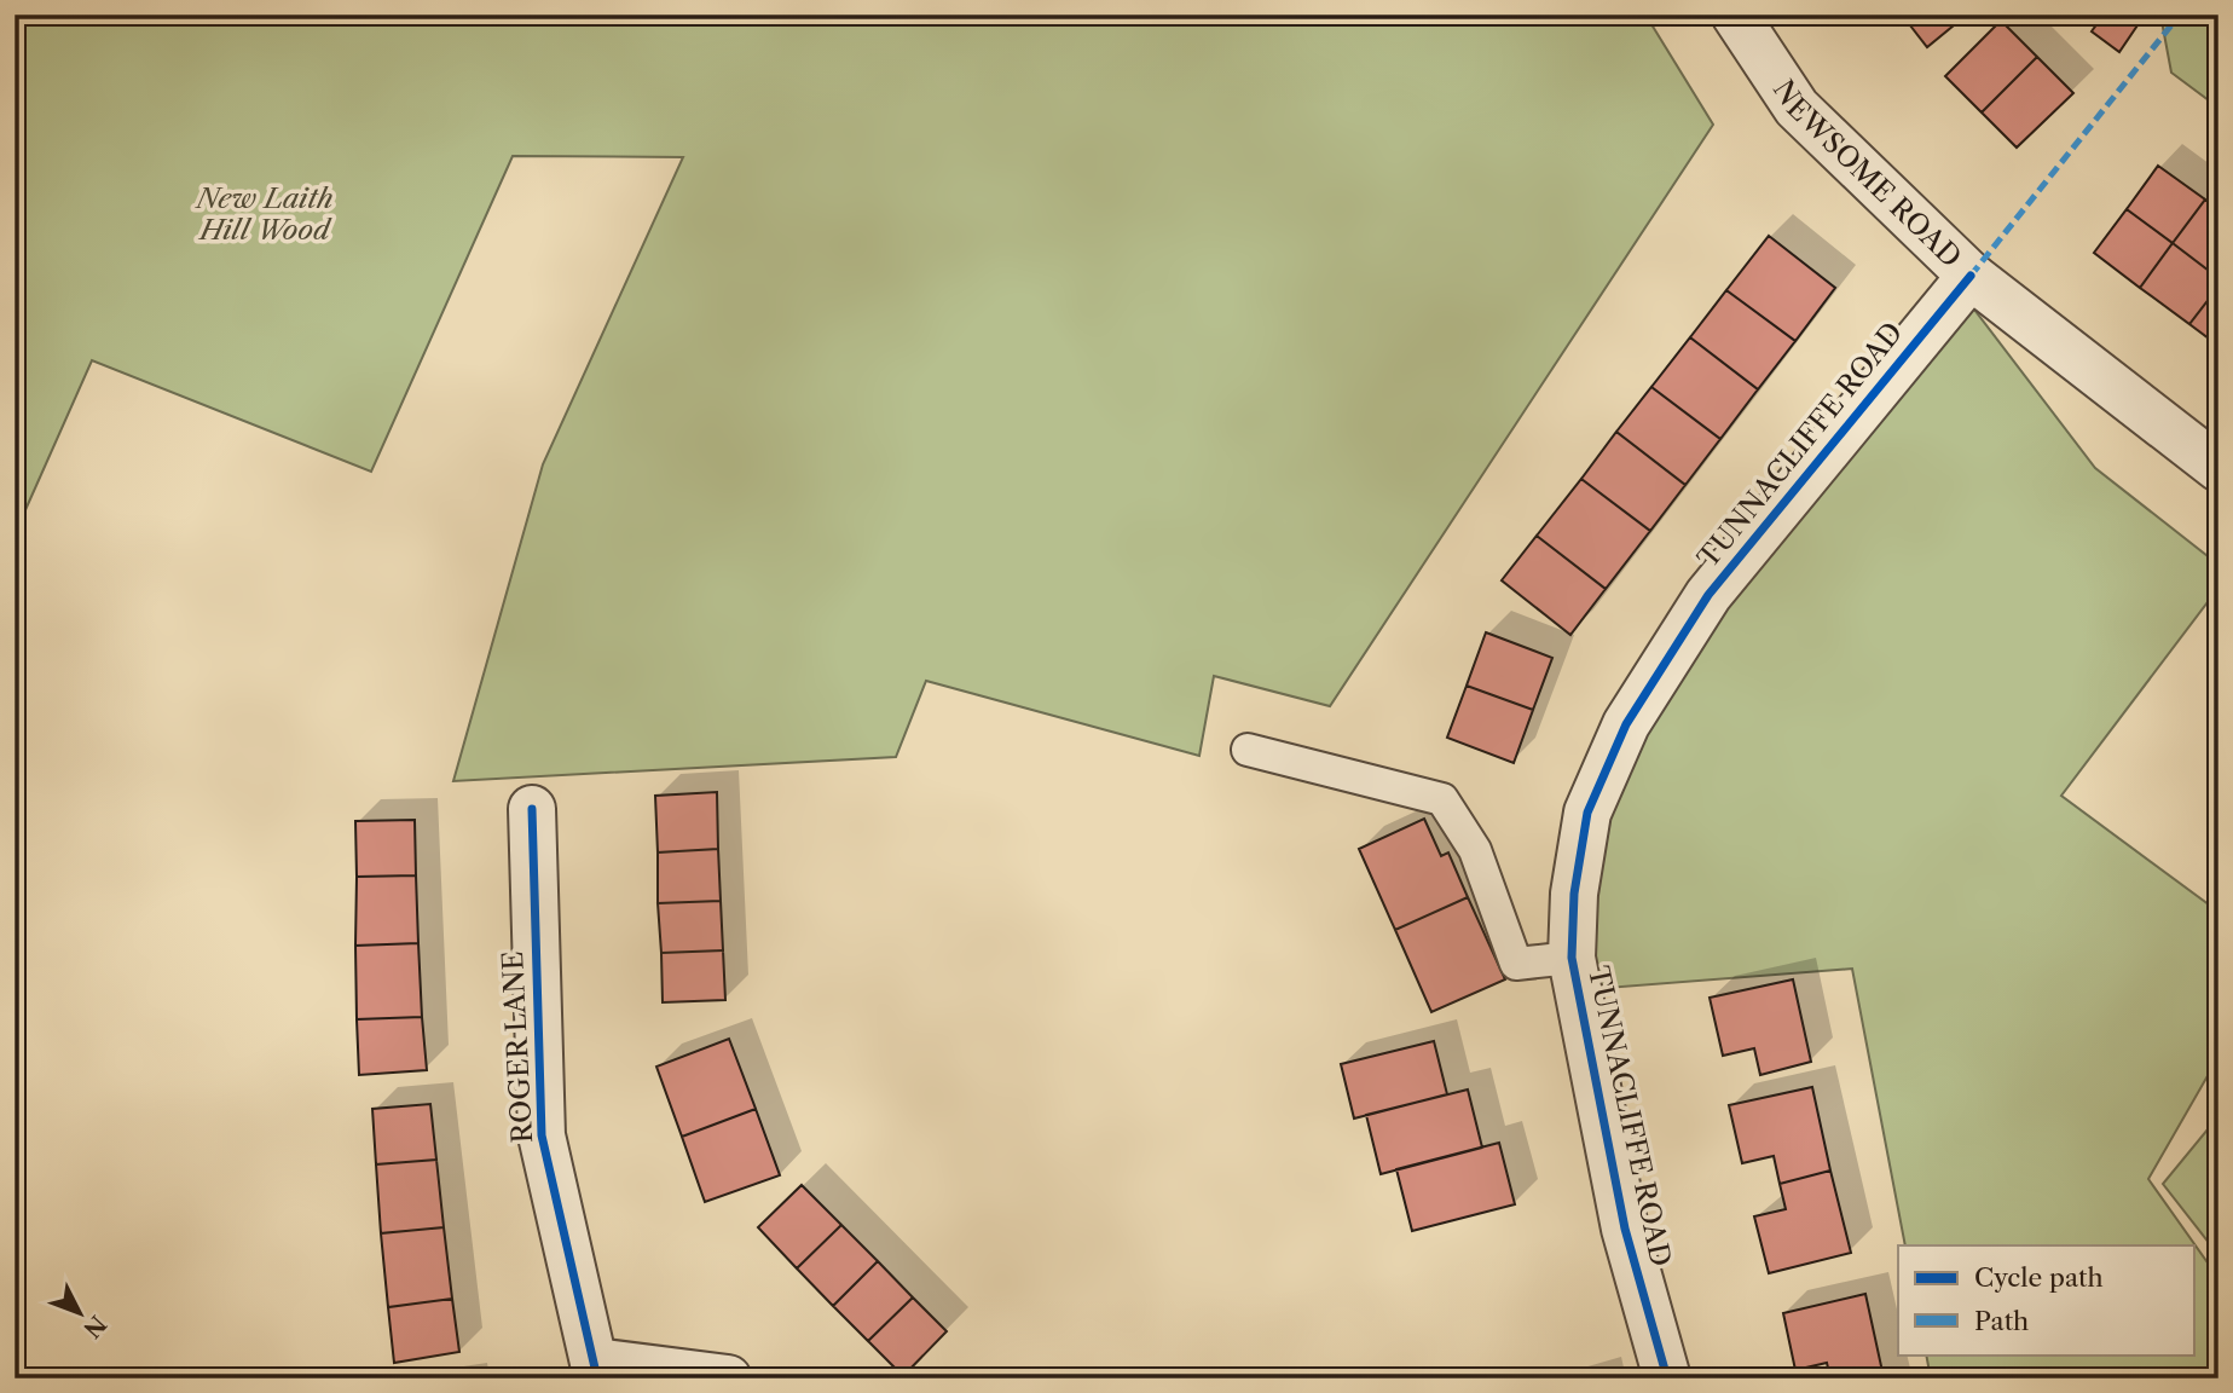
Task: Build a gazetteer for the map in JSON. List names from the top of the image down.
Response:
{
  "streets": {
    "street": ["NEWSOME ROAD", "TUNNACLIFFE ROAD", "ROGER LANE"]
  },
  "crossings": [
    ["NEWSOME ROAD", "TUNNACLIFFE ROAD"]
  ],
  "parks": ["New Laith Hill Wood"],
  "legend": ["Cycle path", "Path"],
  "north": "bottom right"
}
